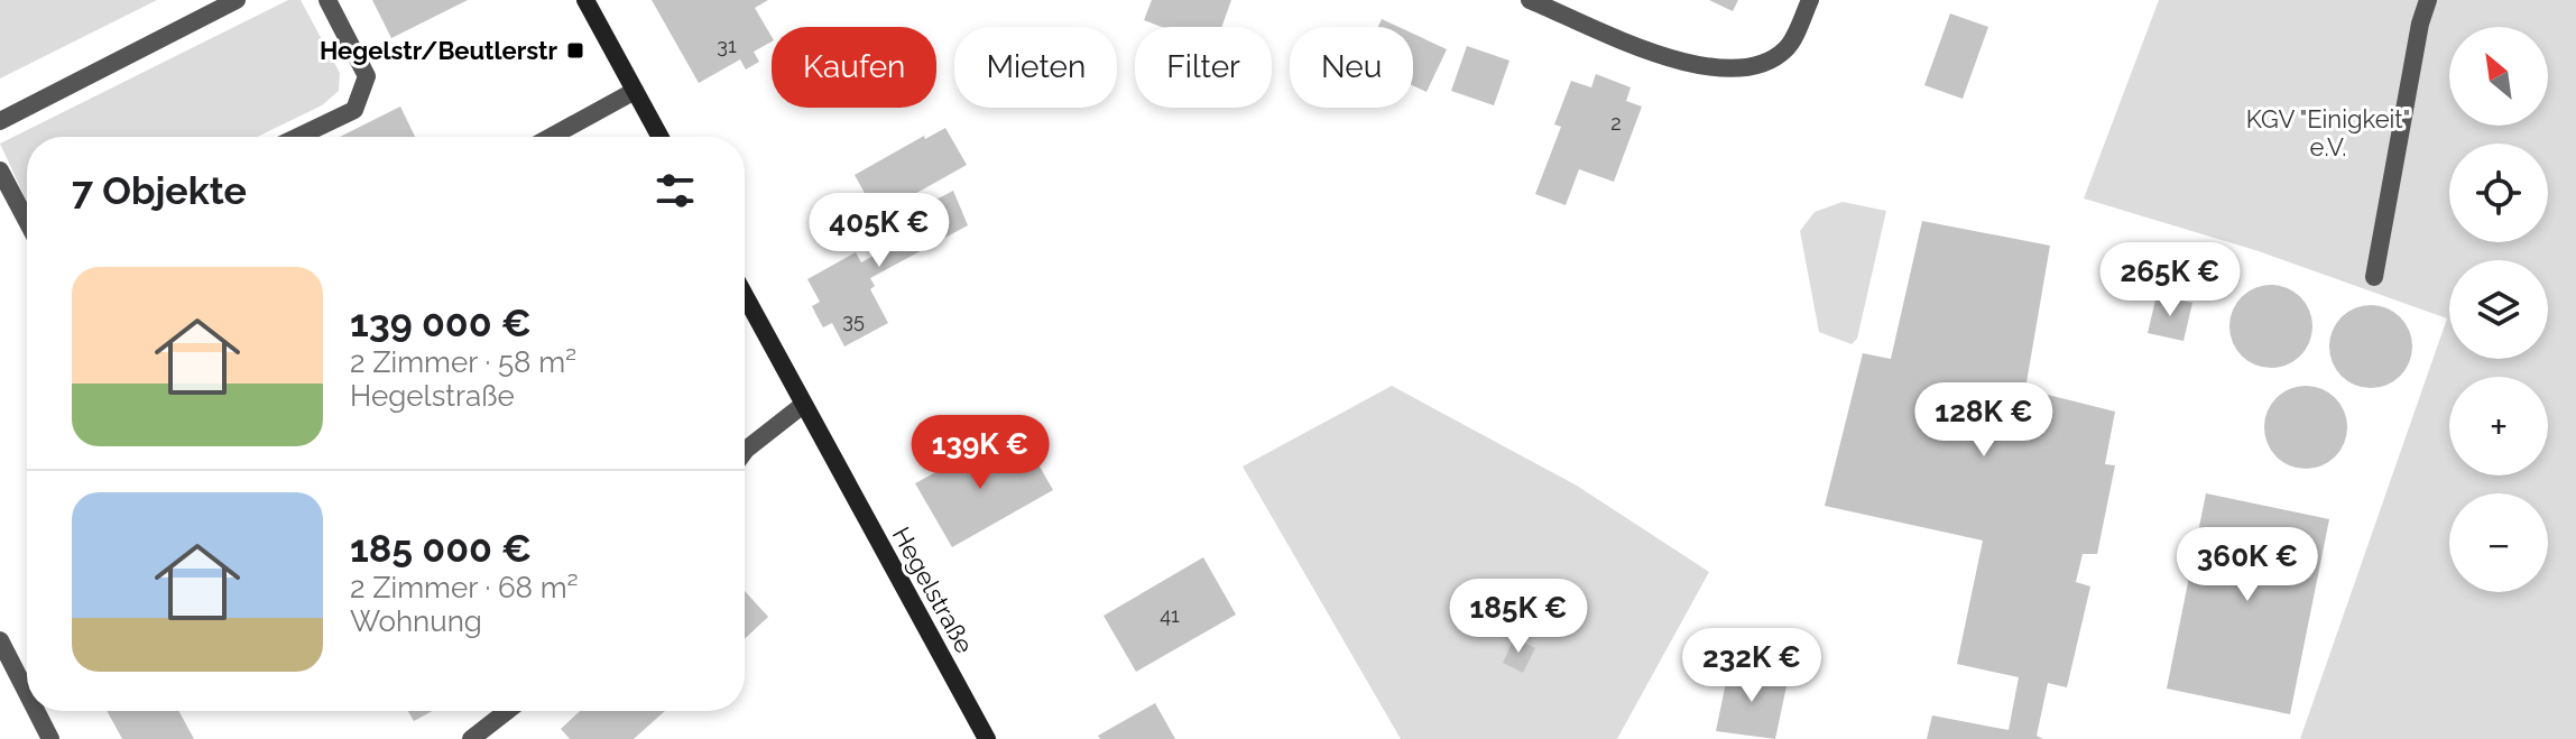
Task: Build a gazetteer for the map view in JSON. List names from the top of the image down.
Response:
{
  "streets": {
    "street": ["Hegelstraße"]
  },
  "parks": ["KGV \"Einigkeit\" e.V."],
  "places": {
    "transit": ["Hegelstr/Beutlerstr"]
  },
  "house_numbers": [
    "31",
    "2",
    "35",
    "41"
  ],
  "north": "top left",
  "page": {
    "map_buttons": ["+", "−"],
    "chip": [
      "Kaufen",
      "Mieten",
      "Filter",
      "Neu"
    ],
    "heading": "7 Objekte",
    "price": [
      "405K €",
      "265K €",
      "128K €",
      "139K €",
      "360K €",
      "185K €",
      "232K €"
    ],
    "list": [
      {
        "name": "139 000 €",
        "note": "2 Zimmer · 58 m² · Hegelstraße"
      },
      {
        "name": "185 000 €",
        "note": "2 Zimmer · 68 m² · Wohnung"
      }
    ]
  }
}
